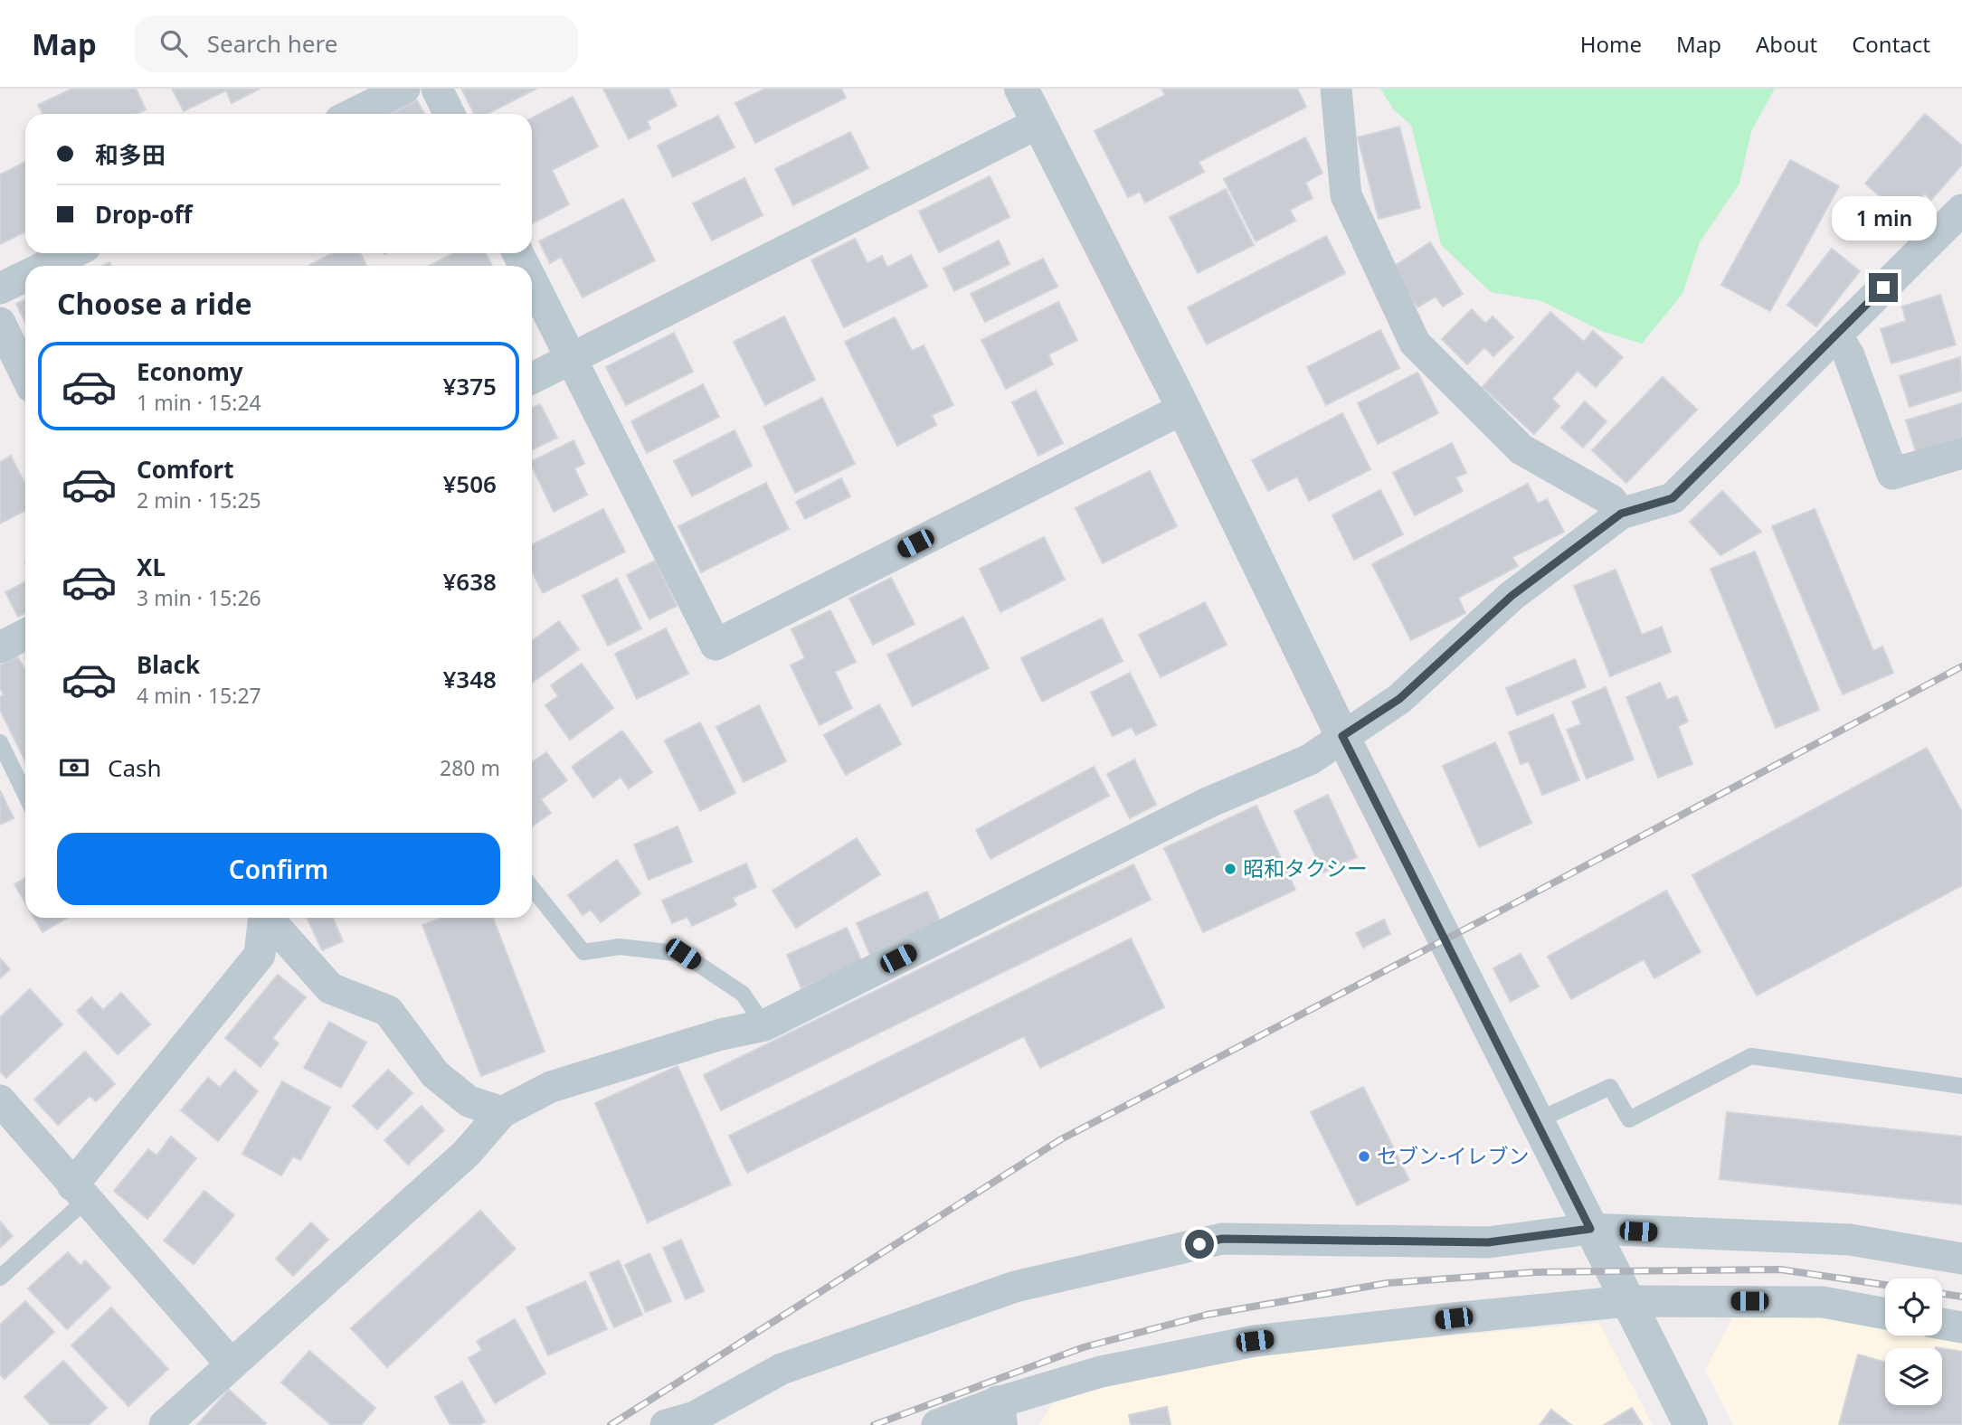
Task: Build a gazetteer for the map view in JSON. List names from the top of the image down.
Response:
{
  "places": ["昭和タクシー", "セブン-イレブン"],
  "page": {
    "header": "Map",
    "search": "Search here",
    "nav": [
      "Home",
      "Map",
      "About",
      "Contact"
    ],
    "banner": ["和多田", "Drop-off"],
    "bubble": "1 min",
    "heading": "Choose a ride",
    "list": [
      {
        "name": "Economy",
        "note": "1 min · 15:24",
        "value": "¥375"
      },
      {
        "name": "Comfort",
        "note": "2 min · 15:25",
        "value": "¥506"
      },
      {
        "name": "XL",
        "note": "3 min · 15:26",
        "value": "¥638"
      },
      {
        "name": "Black",
        "note": "4 min · 15:27",
        "value": "¥348"
      }
    ],
    "pay": ["Cash", "280 m"],
    "buttons": "Confirm"
  }
}
